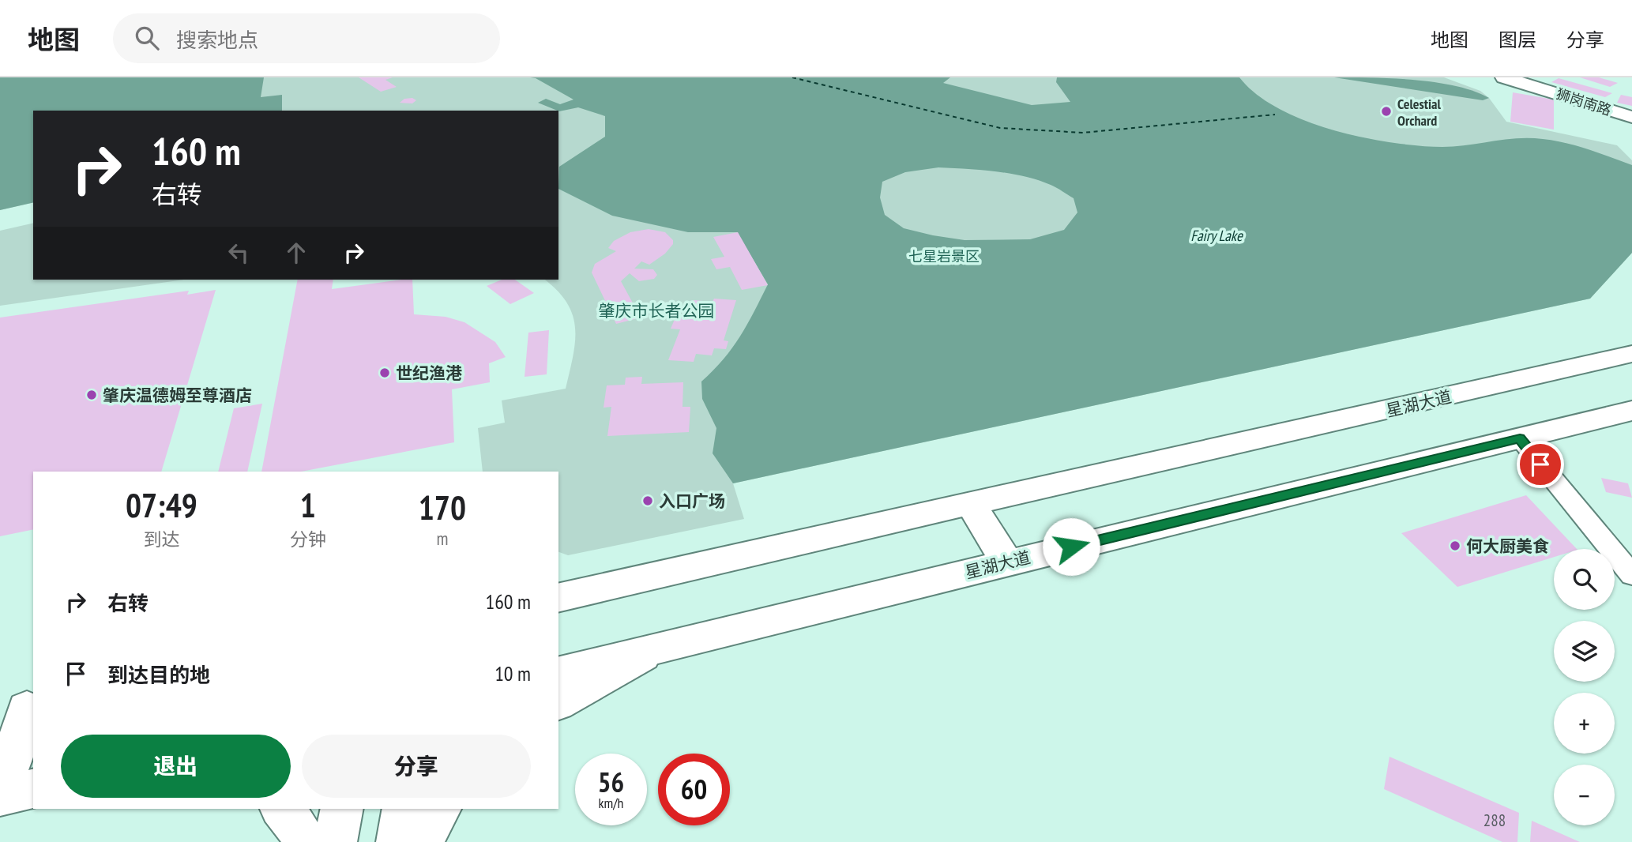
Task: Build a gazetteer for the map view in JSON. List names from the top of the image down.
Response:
{
  "streets": {
    "main road": ["狮岗南路", "星湖大道"]
  },
  "water": ["Fairy Lake"],
  "parks": ["七星岩景区", "肇庆市长者公园"],
  "places": [
    "Celestial Orchard",
    "世纪渔港",
    "肇庆温德姆至尊酒店",
    "入口广场",
    "何大厨美食"
  ],
  "house_numbers": ["288"],
  "page": {
    "header": "地图",
    "search": "搜索地点",
    "nav": ["地图", "图层", "分享"],
    "turn": ["160 m", "右转"],
    "eta": [
      "07:49",
      "到达",
      "1",
      "分钟",
      "170",
      "m"
    ],
    "map_buttons": ["+", "−"],
    "list": [
      {
        "name": "右转",
        "value": "160 m"
      },
      {
        "name": "到达目的地",
        "value": "10 m"
      }
    ],
    "buttons": ["退出", "分享"],
    "speed": "56 km/h",
    "limit": "60"
  }
}
